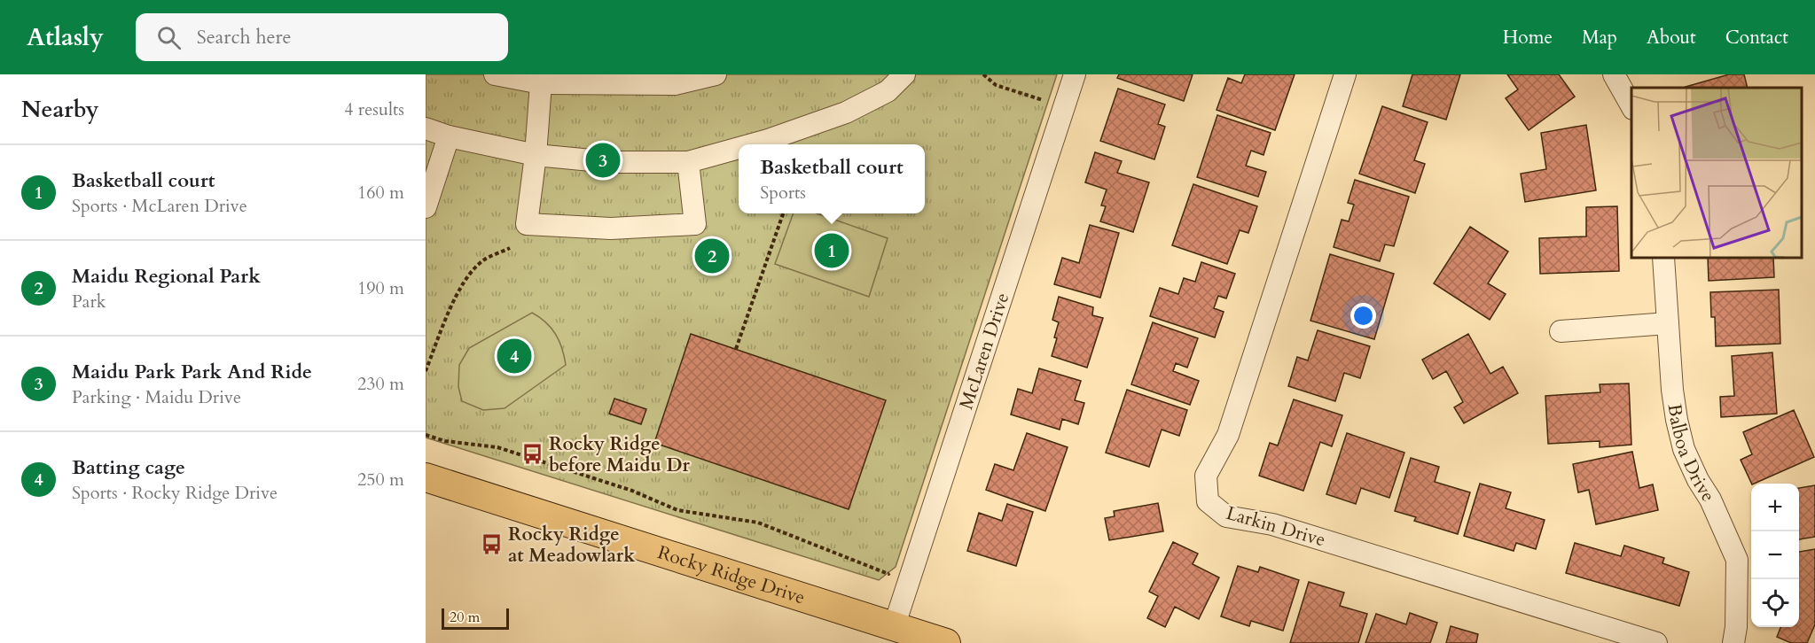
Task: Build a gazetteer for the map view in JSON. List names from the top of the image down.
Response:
{
  "streets": {
    "main road": ["Rocky Ridge Drive"],
    "street": ["McLaren Drive", "Balboa Drive", "Larkin Drive"]
  },
  "crossings": [
    ["McLaren Drive", "Rocky Ridge Drive"]
  ],
  "places": {
    "bus stop": ["Rocky Ridge before Maidu Dr", "Rocky Ridge at Meadowlark"]
  },
  "scale_bar": "20 m",
  "page": {
    "header": "Atlasly",
    "search": "Search here",
    "nav": [
      "Home",
      "Map",
      "About",
      "Contact"
    ],
    "heading": ["Nearby", "4 results"],
    "pins": [
      "3",
      "1",
      "2",
      "4"
    ],
    "list": [
      {
        "mark": "1",
        "name": "Basketball court",
        "note": "Sports · McLaren Drive",
        "value": "160 m"
      },
      {
        "mark": "2",
        "name": "Maidu Regional Park",
        "note": "Park",
        "value": "190 m"
      },
      {
        "mark": "3",
        "name": "Maidu Park Park And Ride",
        "note": "Parking · Maidu Drive",
        "value": "230 m"
      },
      {
        "mark": "4",
        "name": "Batting cage",
        "note": "Sports · Rocky Ridge Drive",
        "value": "250 m"
      }
    ],
    "popup": ["Basketball court", "Sports"],
    "map_buttons": ["+", "−"],
    "scale": "20 m"
  }
}
